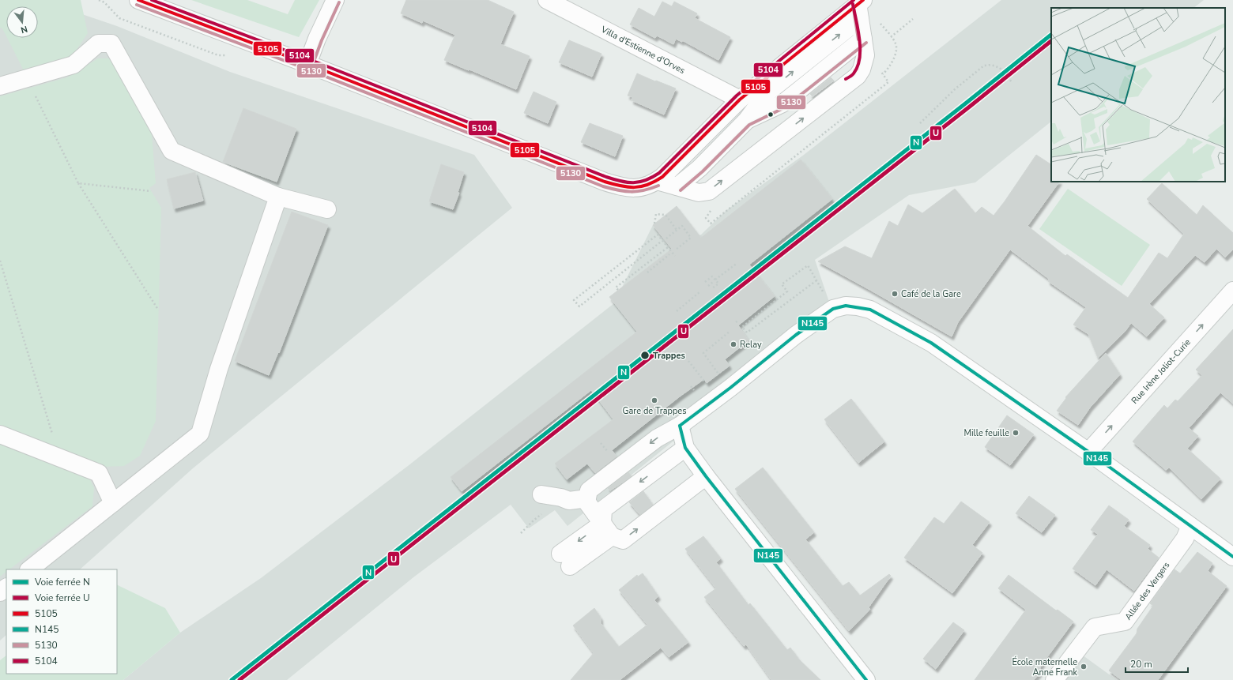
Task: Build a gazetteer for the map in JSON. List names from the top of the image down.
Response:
{
  "streets": {
    "street": ["Villa d'Estienne d'Orves", "Rue Irène Joliot-Curie", "Allée des Vergers"]
  },
  "one_way": ["Rue Irène Joliot-Curie"],
  "places": [
    "Café de la Gare",
    "Relay",
    "Trappes",
    "Gare de Trappes",
    "Mille feuille",
    "École maternelle Anne Frank"
  ],
  "lines": [
    "transit line 5105",
    "transit line 5104",
    "transit line 5130",
    "rail line N",
    "rail line U",
    "transit line N145"
  ],
  "legend": [
    "Voie ferrée N",
    "Voie ferrée U",
    "5105",
    "N145",
    "5130",
    "5104"
  ],
  "scale_bar": "20 m",
  "north": "bottom"
}
